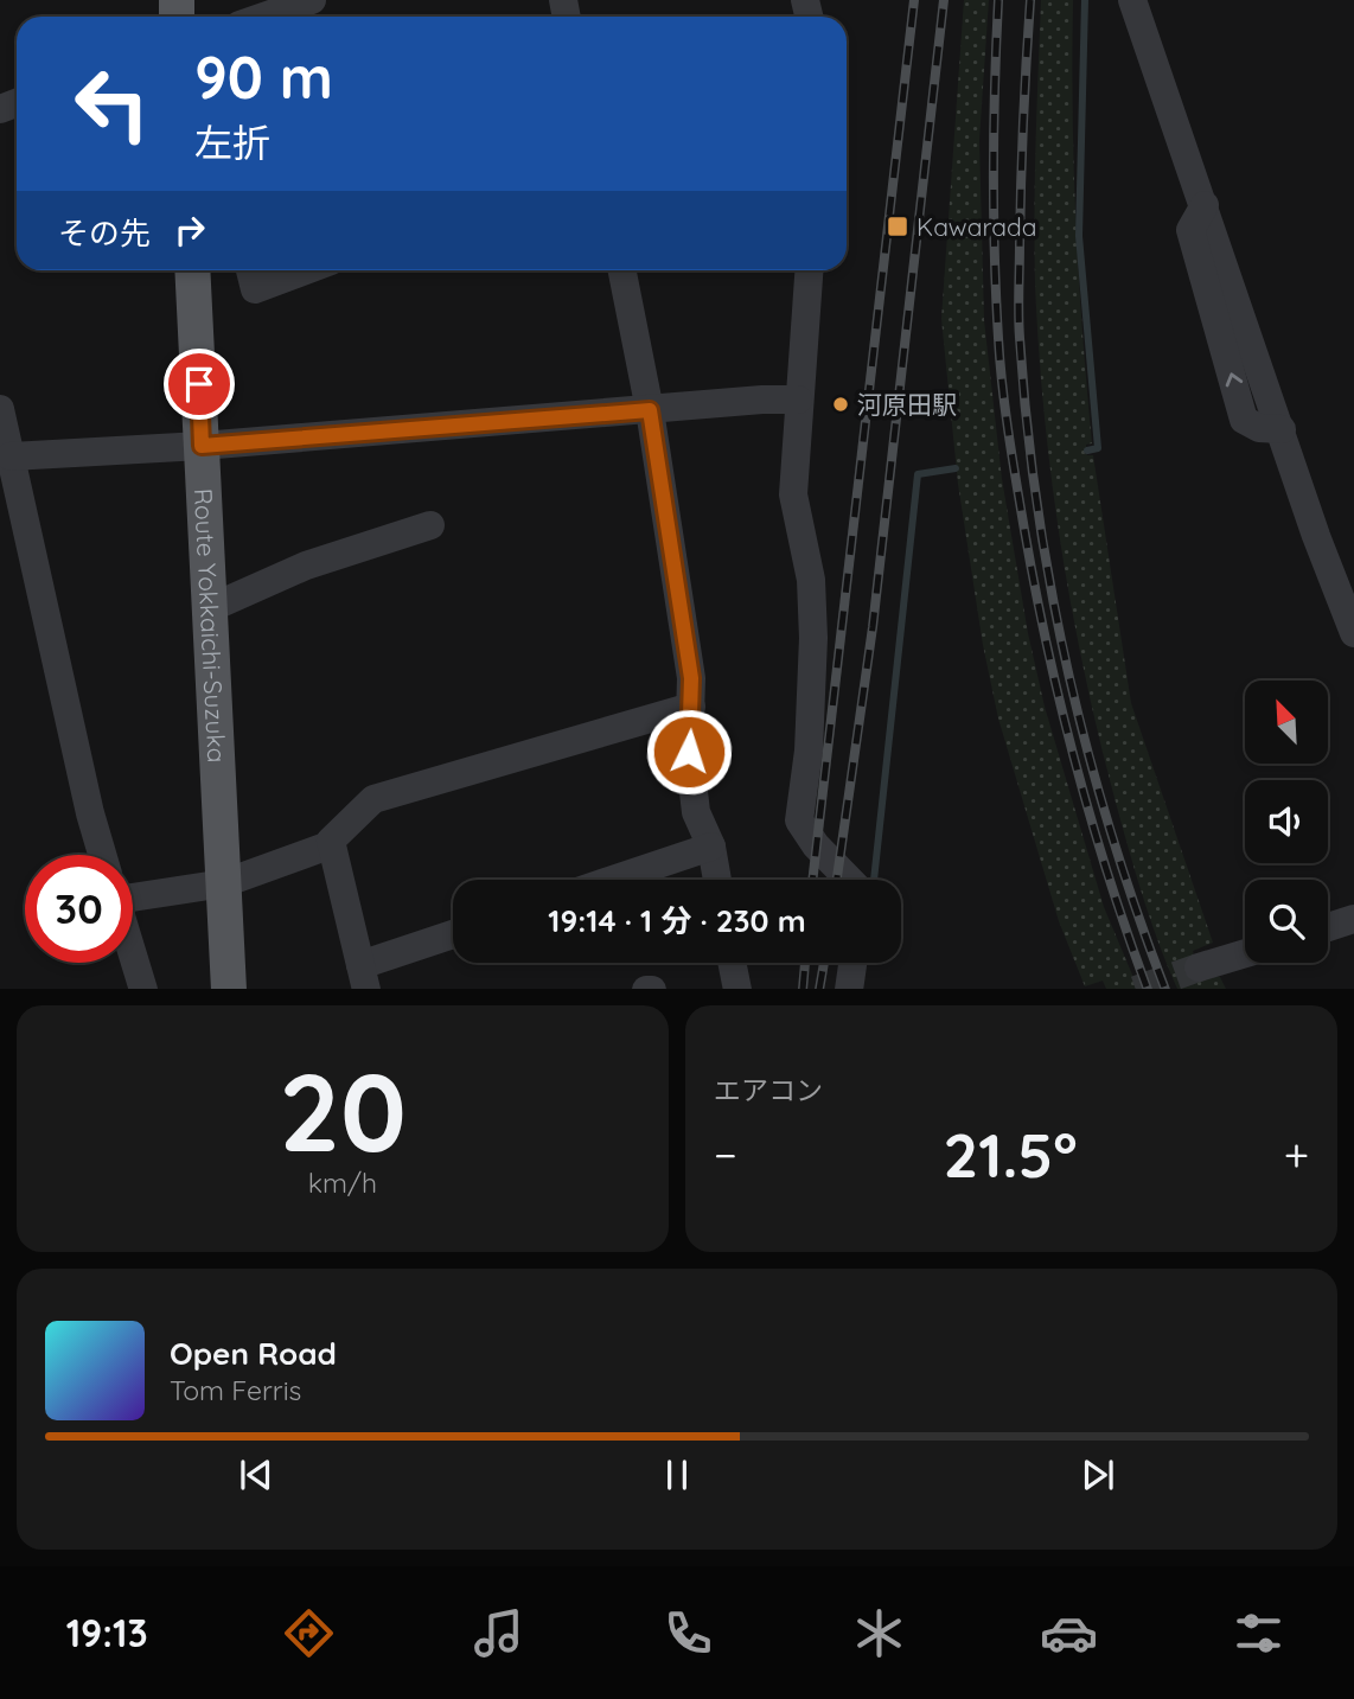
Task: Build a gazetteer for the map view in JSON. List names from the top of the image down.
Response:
{
  "streets": {
    "main road": ["Route Yokkaichi-Suzuka"]
  },
  "places": {
    "transit": ["Kawarada"],
    "other": ["河原田駅"]
  },
  "north": "top left",
  "page": {
    "turn": ["90 m", "左折"],
    "then": "その先",
    "limit": "30",
    "trip": "19:14 · 1 分 · 230 m",
    "tile": [
      ["20", "km/h"],
      "エアコン"
    ],
    "heat": ["−", "21.5°", "+"],
    "song": ["Open Road", "Tom Ferris"],
    "tabs": "19:13"
  }
}
